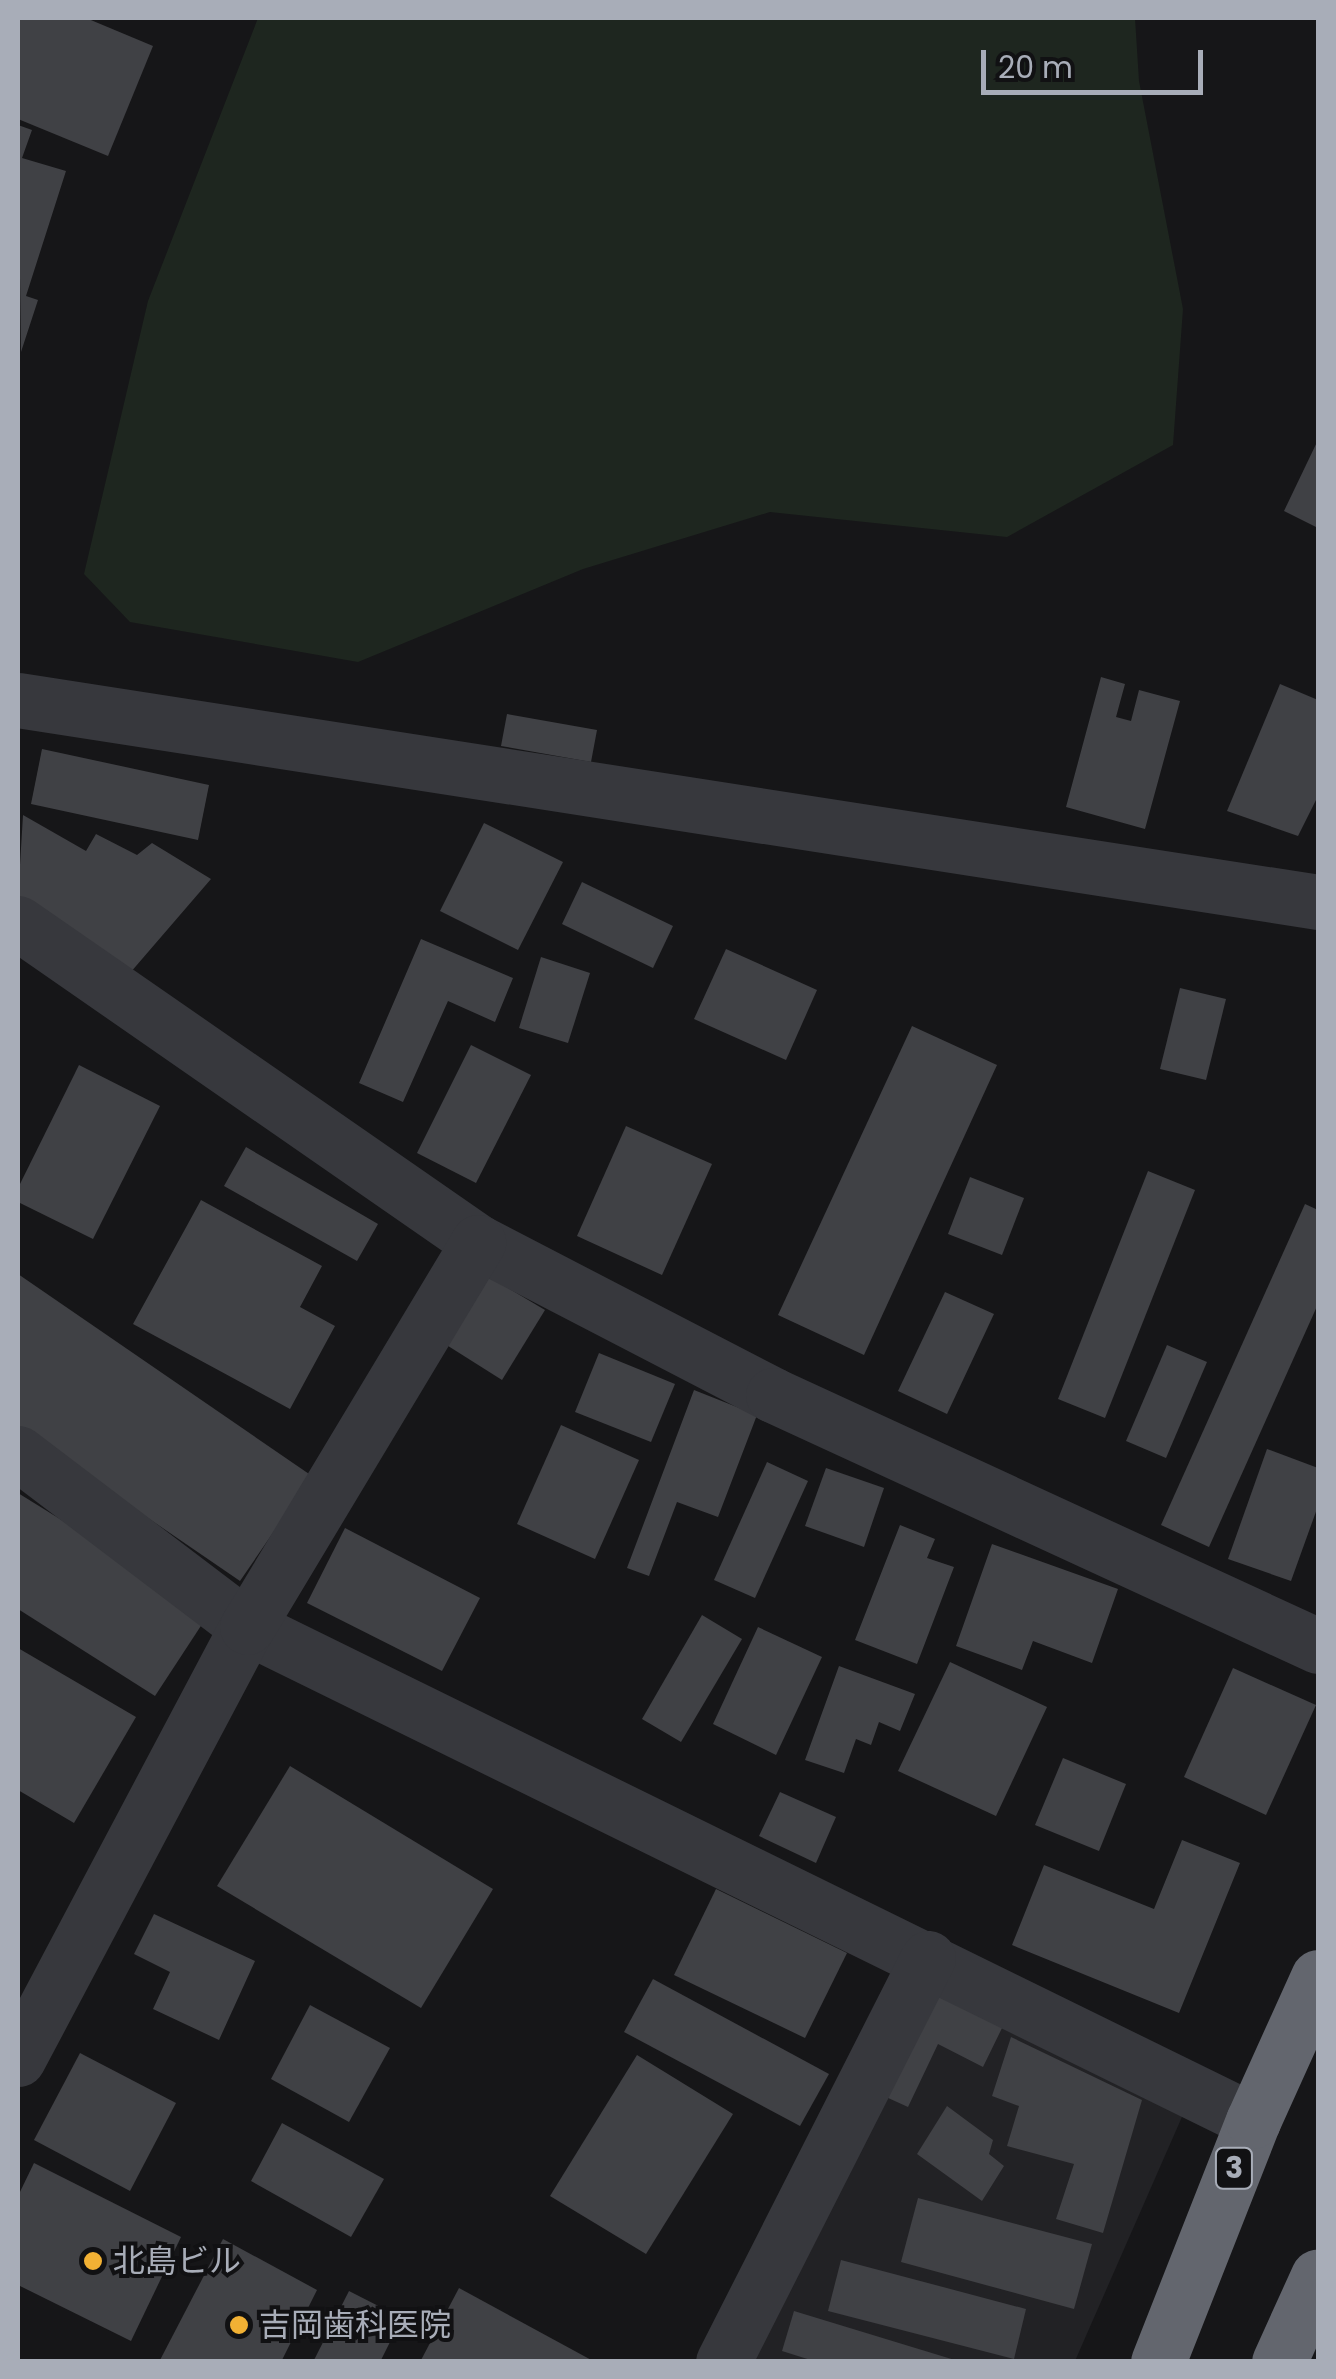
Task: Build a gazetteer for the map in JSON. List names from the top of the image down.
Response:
{
  "streets": {
    "highway": ["3"]
  },
  "places": ["北島ビル", "吉岡歯科医院"],
  "scale_bar": "20 m"
}
